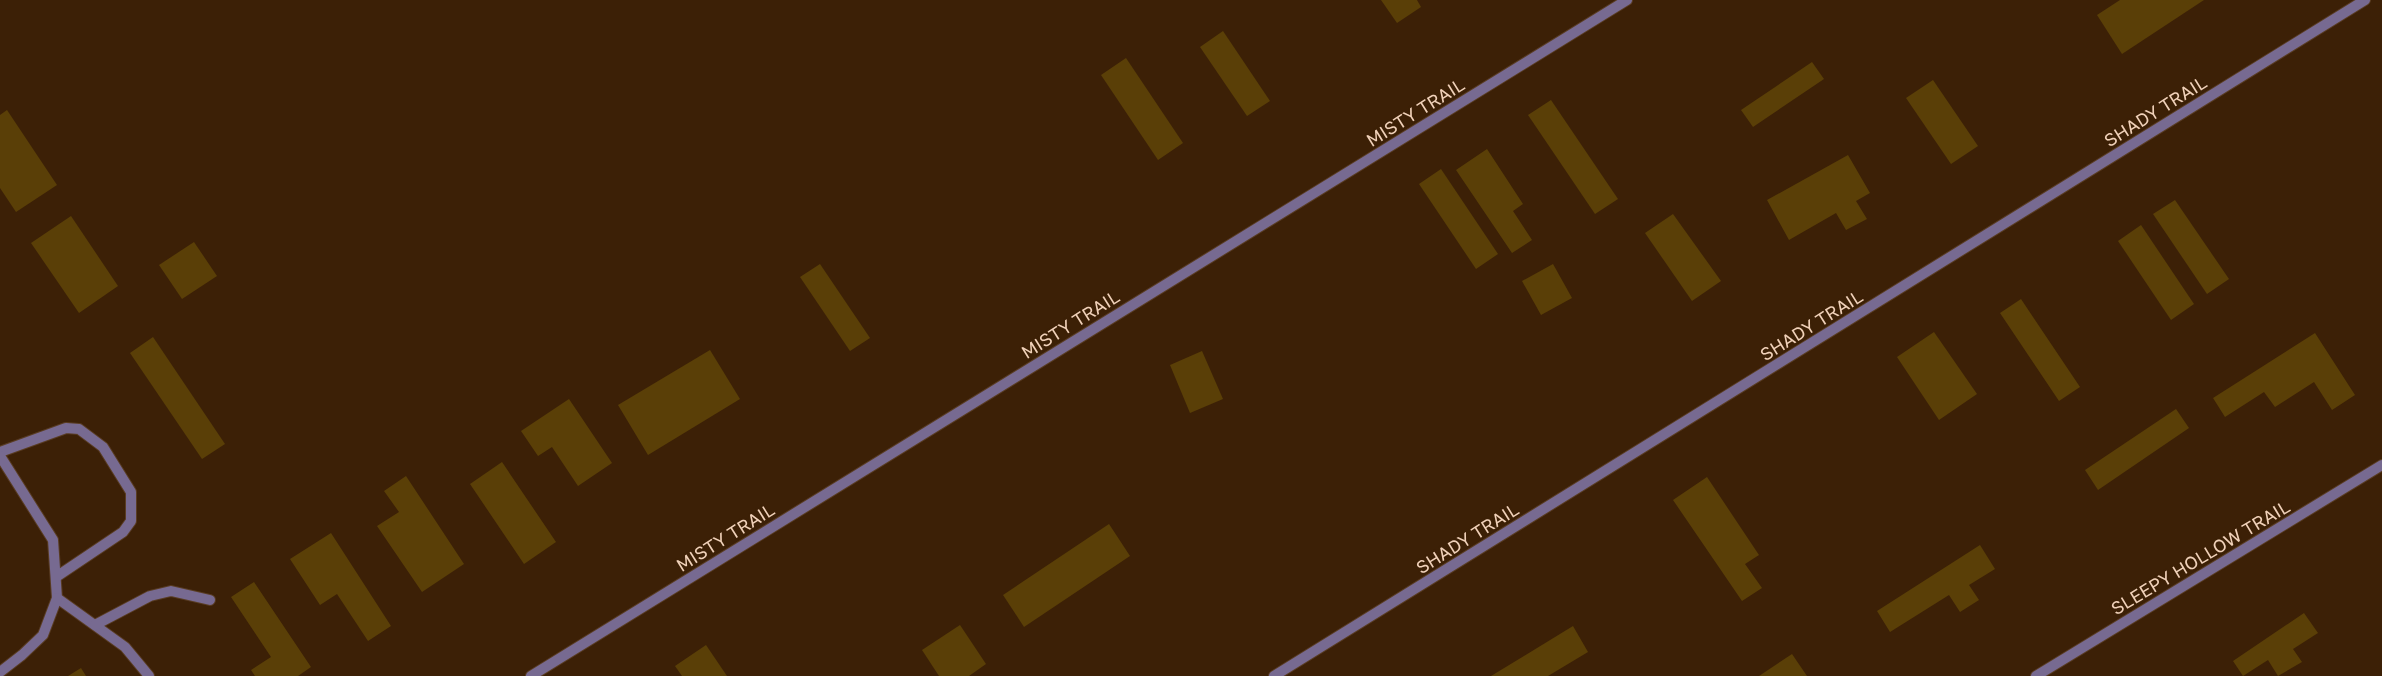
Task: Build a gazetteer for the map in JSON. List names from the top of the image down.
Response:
{
  "streets": {
    "street": ["SHADY TRAIL", "MISTY TRAIL", "SLEEPY HOLLOW TRAIL"]
  }
}
